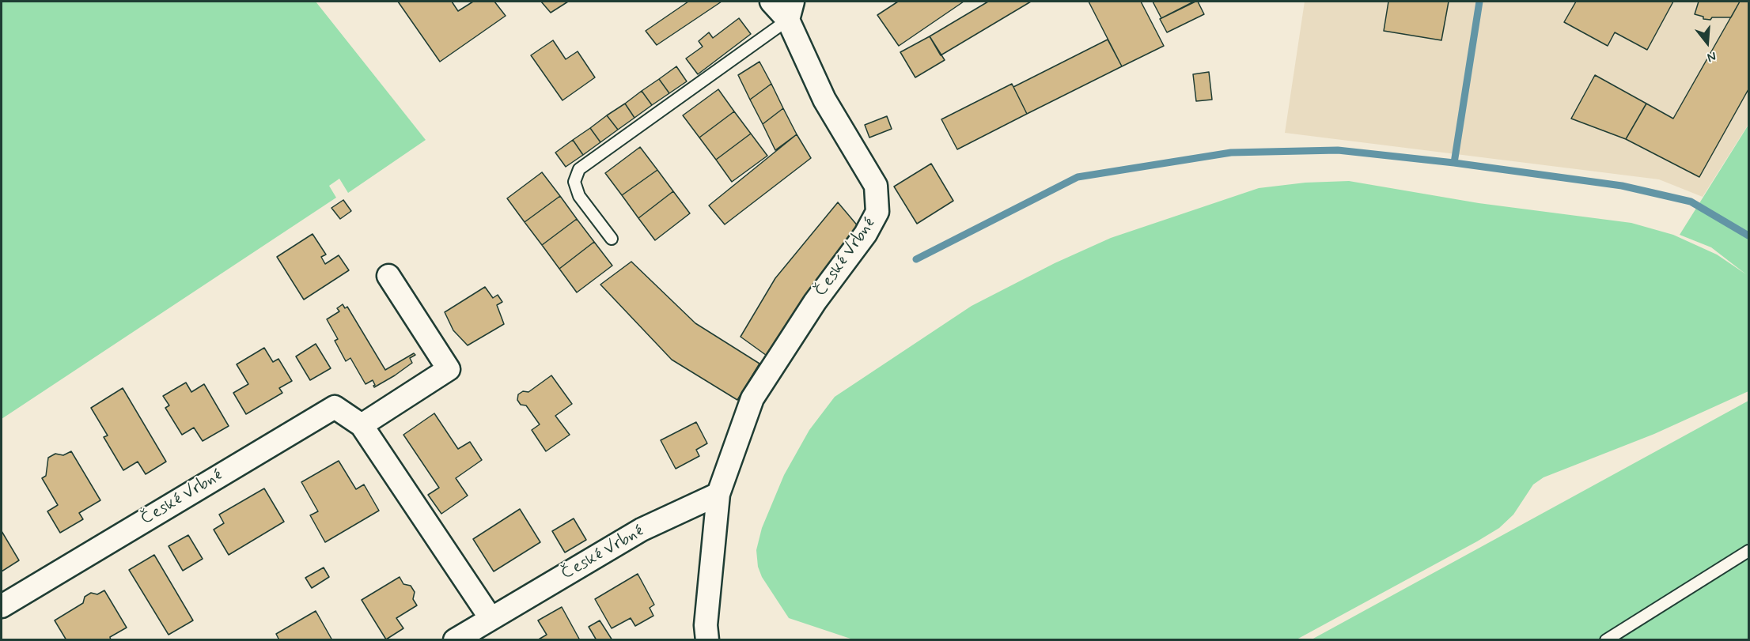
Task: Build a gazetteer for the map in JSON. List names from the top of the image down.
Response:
{
  "streets": {
    "street": ["České Vrbné"]
  },
  "north": "bottom"
}
